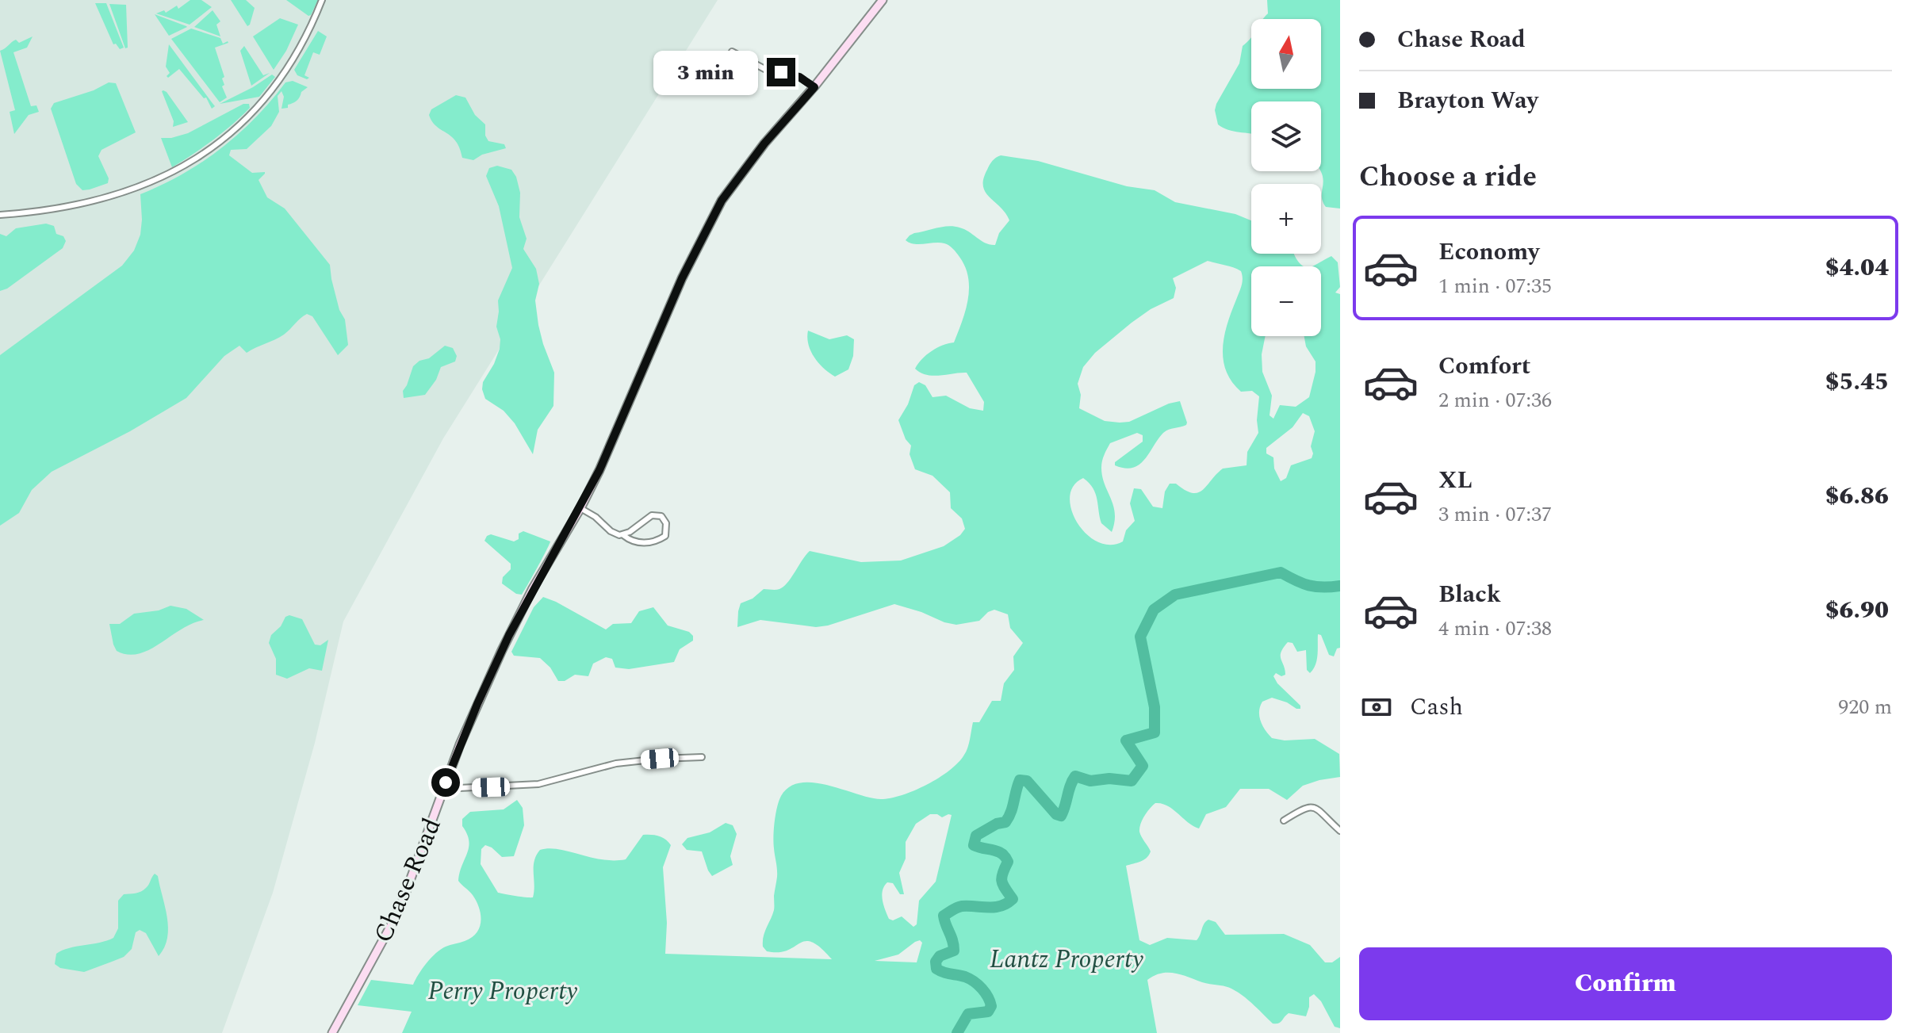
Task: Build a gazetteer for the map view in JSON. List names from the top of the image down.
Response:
{
  "streets": {
    "street": ["Chase Road"]
  },
  "parks": ["Lantz Property", "Perry Property"],
  "north": "top",
  "page": {
    "banner": ["Chase Road", "Brayton Way"],
    "map_buttons": ["+", "−"],
    "bubble": "3 min",
    "heading": "Choose a ride",
    "list": [
      {
        "name": "Economy",
        "note": "1 min · 07:35",
        "value": "$4.04"
      },
      {
        "name": "Comfort",
        "note": "2 min · 07:36",
        "value": "$5.45"
      },
      {
        "name": "XL",
        "note": "3 min · 07:37",
        "value": "$6.86"
      },
      {
        "name": "Black",
        "note": "4 min · 07:38",
        "value": "$6.90"
      }
    ],
    "pay": ["Cash", "920 m"],
    "buttons": "Confirm"
  }
}
